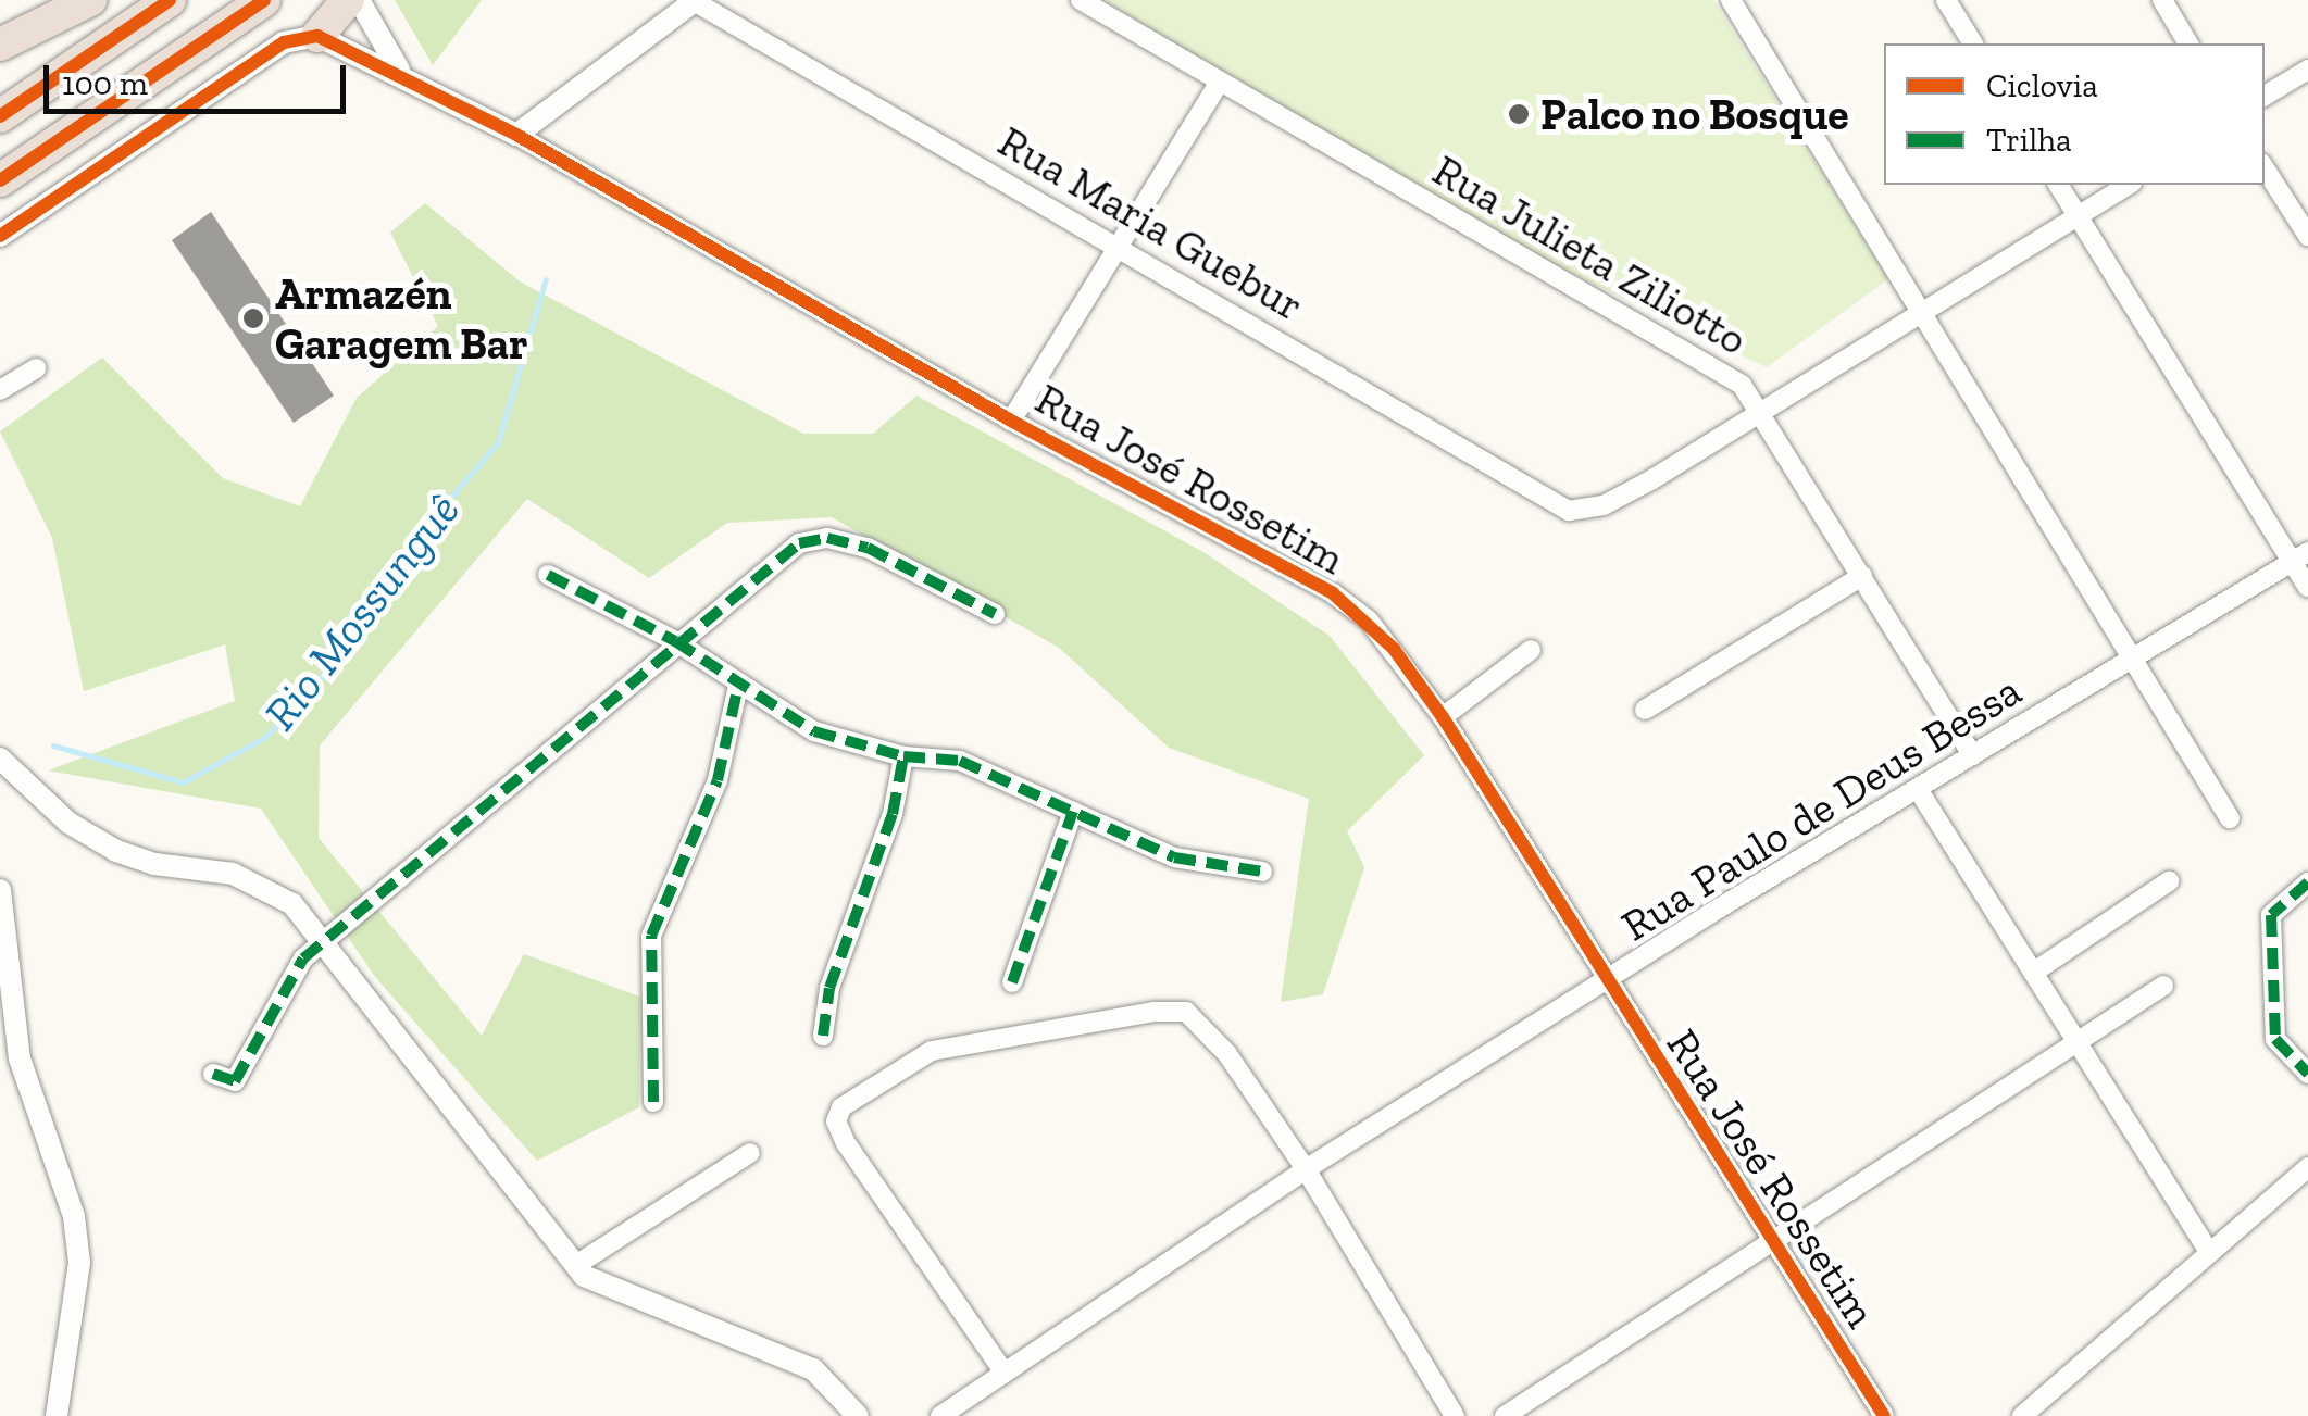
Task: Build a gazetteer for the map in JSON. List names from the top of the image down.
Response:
{
  "streets": {
    "street": [
      "Rua Maria Guebur",
      "Rua Julieta Ziliotto",
      "Rua José Rossetim",
      "Rua Paulo de Deus Bessa"
    ]
  },
  "crossings": [
    ["Rua Maria Guebur", "Rua Julieta Ziliotto"],
    ["Rua Julieta Ziliotto", "Rua Paulo de Deus Bessa"],
    ["Rua José Rossetim", "Rua Paulo de Deus Bessa"]
  ],
  "water": ["Rio Mossunguê"],
  "places": ["Palco no Bosque", "Armazén Garagem Bar"],
  "legend": ["Ciclovia", "Trilha"],
  "scale_bar": "100 m"
}
